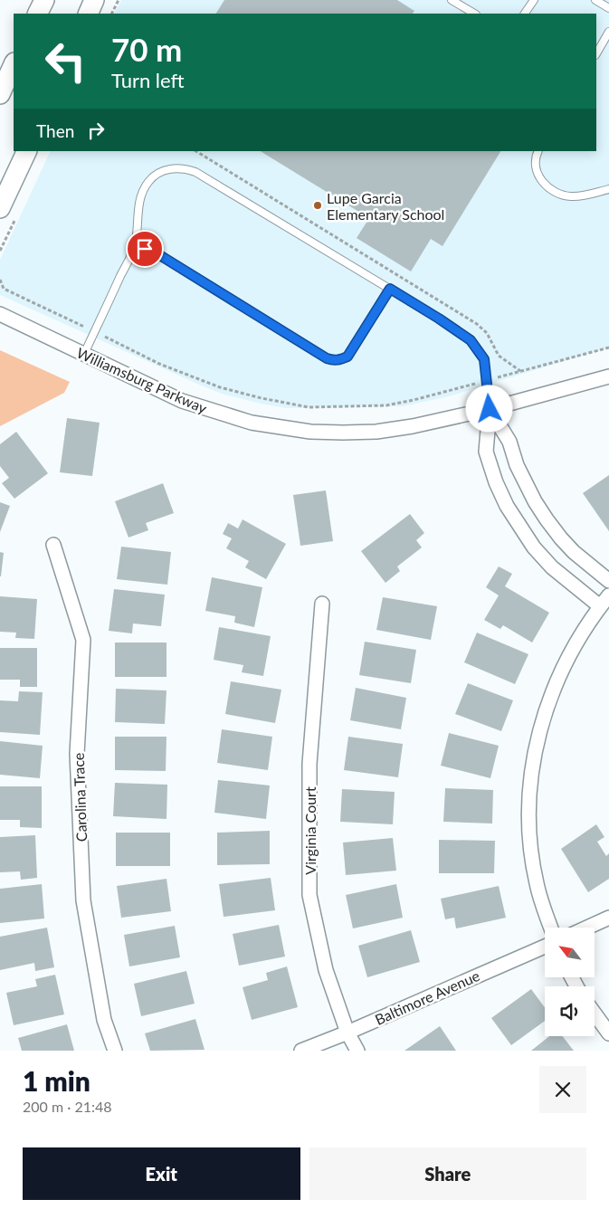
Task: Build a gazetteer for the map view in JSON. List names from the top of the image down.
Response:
{
  "streets": {
    "street": [
      "Williamsburg Parkway",
      "Carolina Trace",
      "Virginia Court",
      "Baltimore Avenue"
    ]
  },
  "crossings": [
    ["Virginia Court", "Baltimore Avenue"]
  ],
  "places": ["Lupe Garcia Elementary School"],
  "north": "top left",
  "page": {
    "turn": ["70 m", "Turn left"],
    "then": "Then",
    "heading": ["1 min", "200 m · 21:48"],
    "buttons": ["Exit", "Share"]
  }
}
